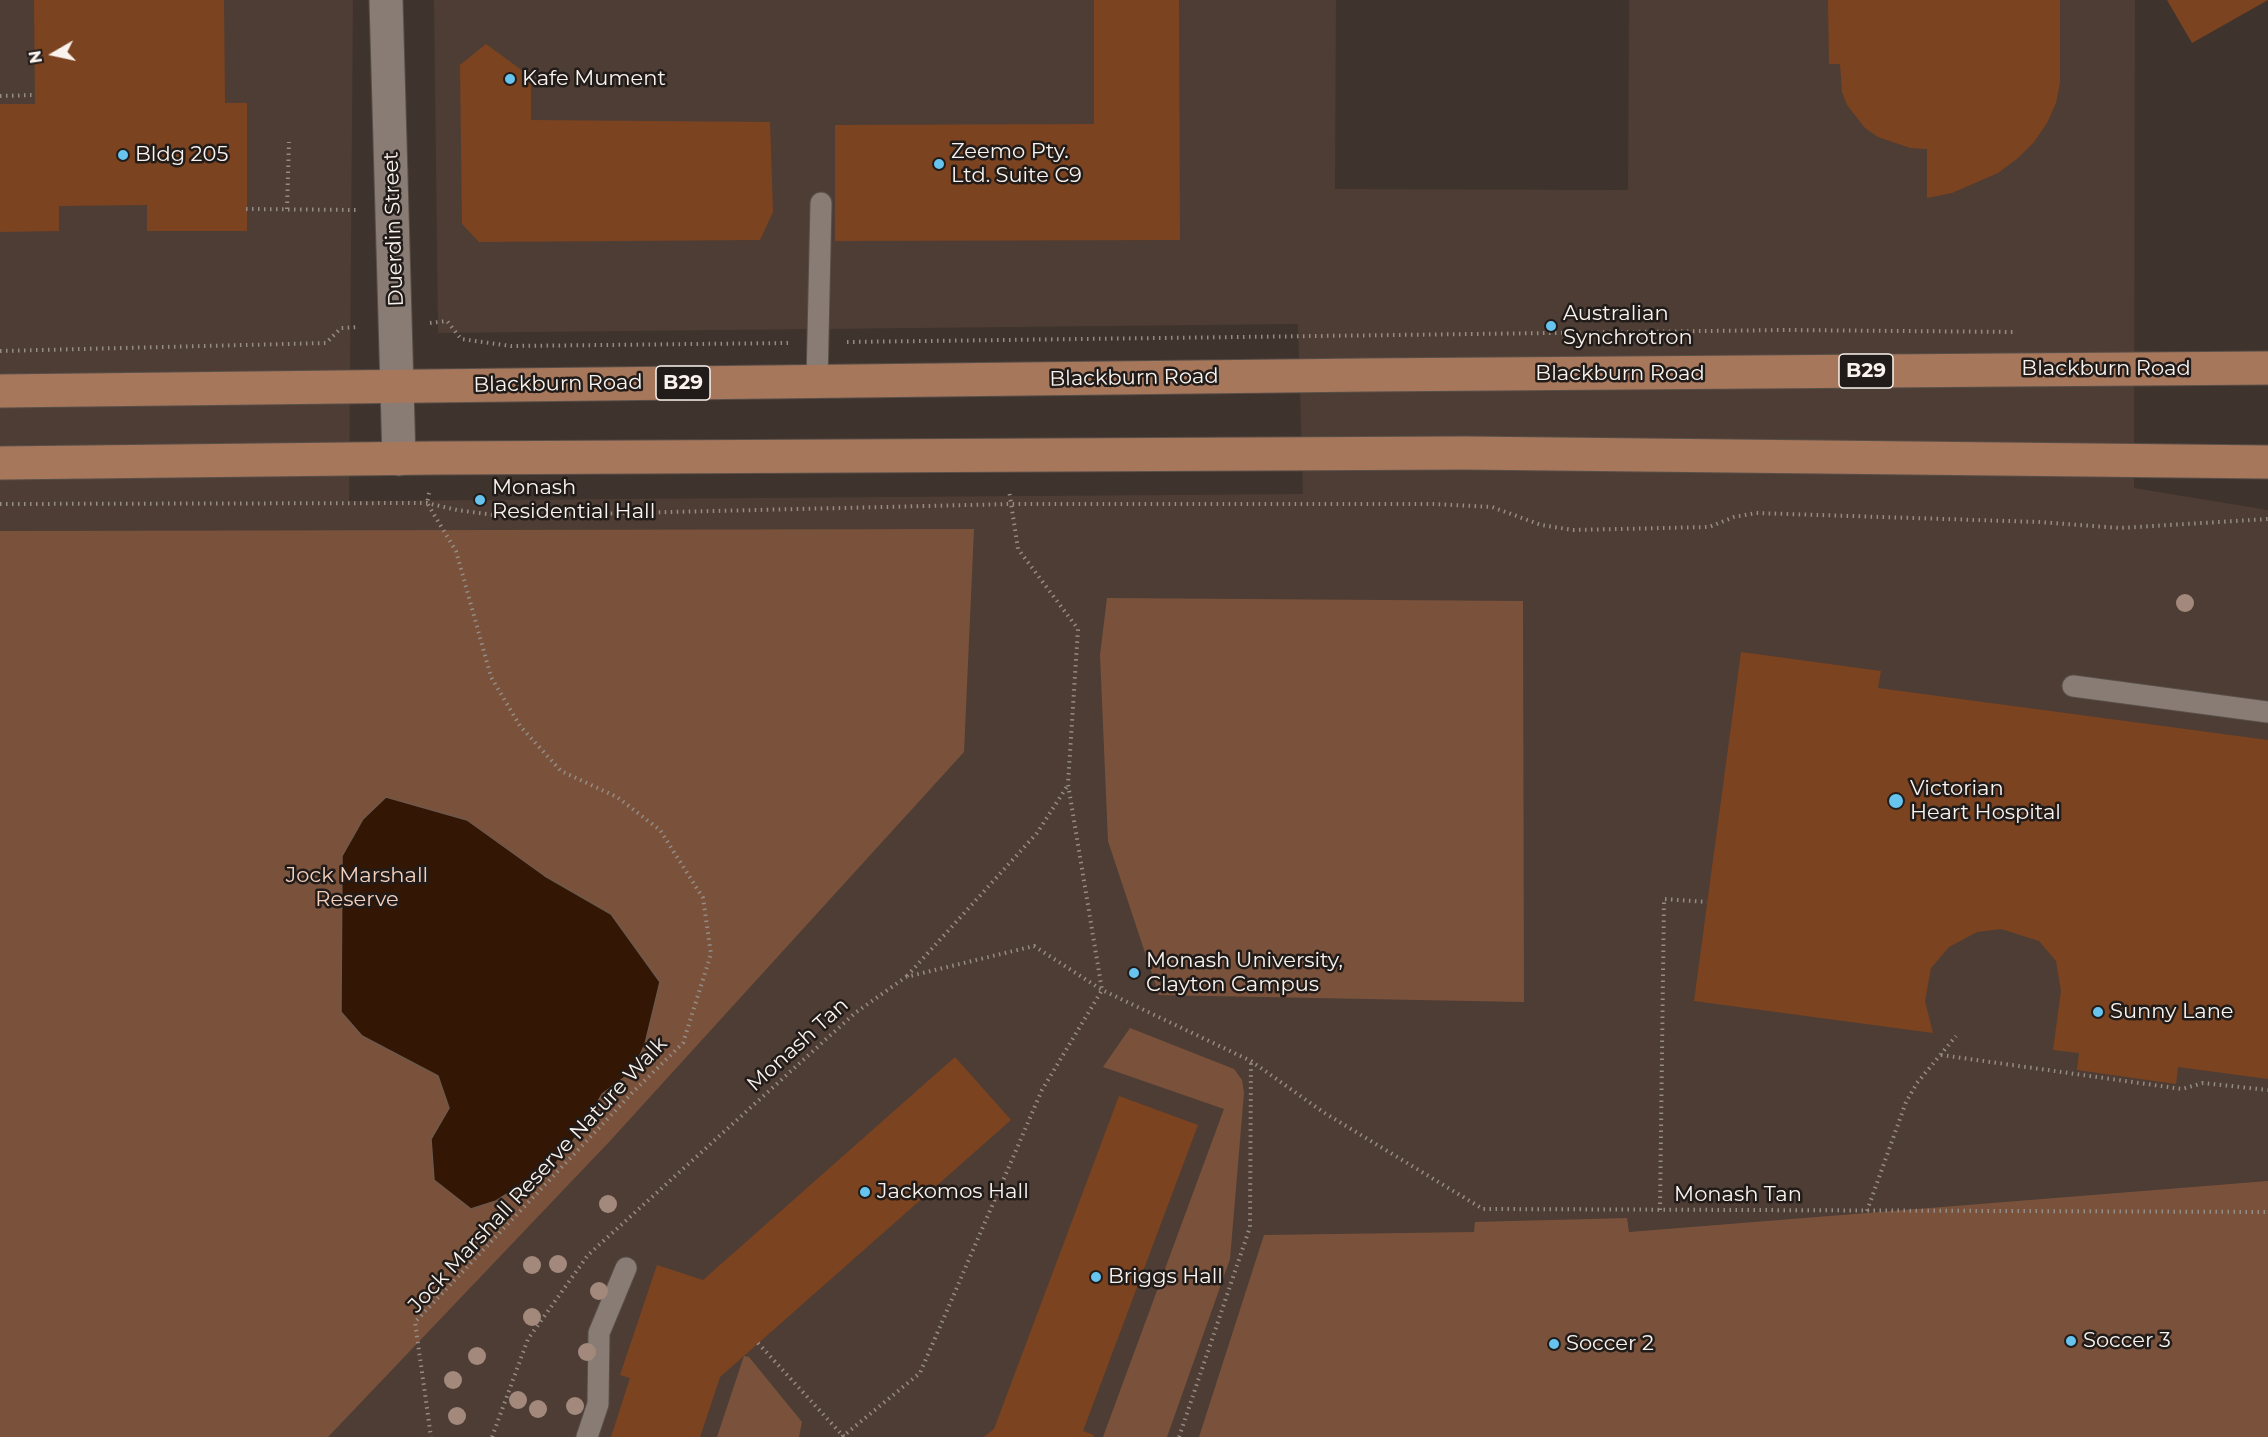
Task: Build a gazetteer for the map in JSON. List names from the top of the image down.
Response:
{
  "streets": {
    "main road": ["Blackburn Road", "B29"],
    "street": ["Duerdin Street"],
    "path": ["Monash Tan", "Jock Marshall Reserve Nature Walk"]
  },
  "crossings": [
    ["Duerdin Street", "Blackburn Road"]
  ],
  "parks": ["Jock Marshall Reserve"],
  "places": [
    "Kafe Mument",
    "Bldg 205",
    "Zeemo Pty. Ltd. Suite C9",
    "Australian Synchrotron",
    "Monash Residential Hall",
    "Victorian Heart Hospital",
    "Monash University, Clayton Campus",
    "Sunny Lane",
    "Jackomos Hall",
    "Briggs Hall",
    "Soccer 3",
    "Soccer 2"
  ],
  "north": "left"
}
